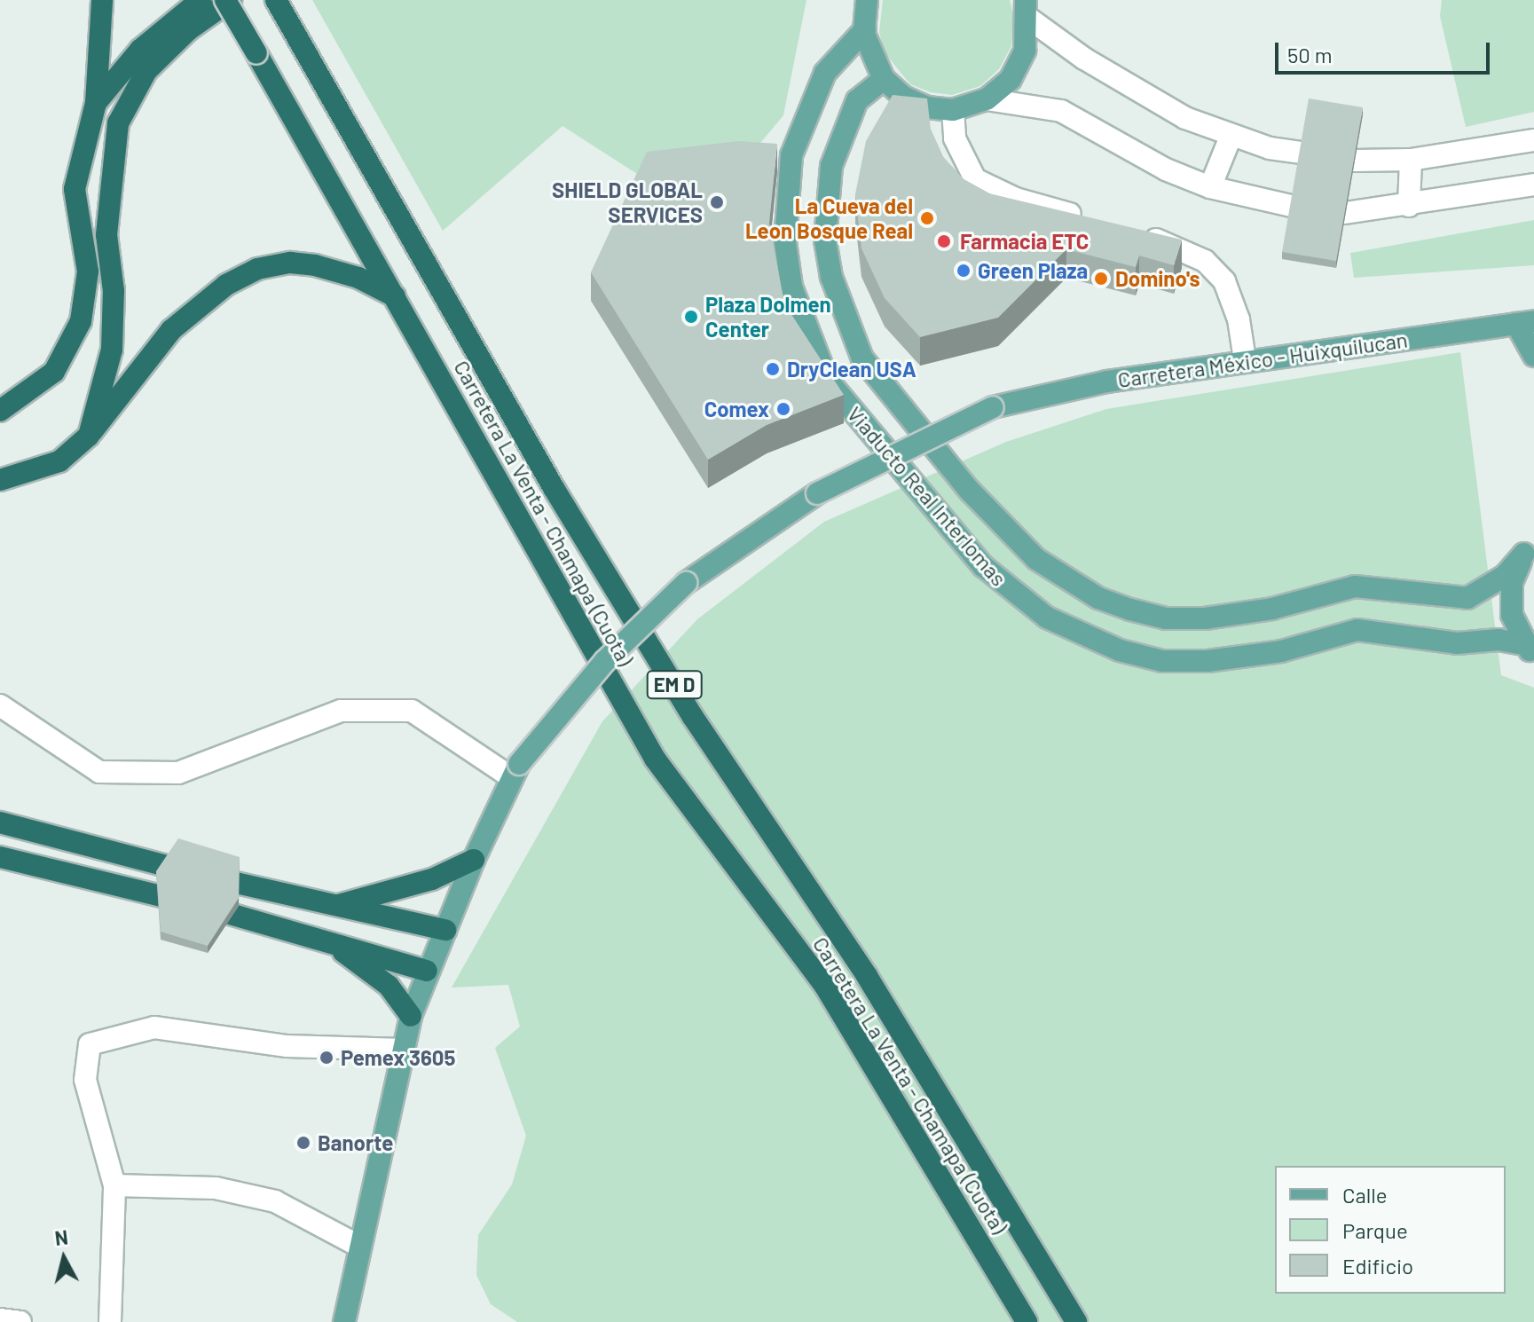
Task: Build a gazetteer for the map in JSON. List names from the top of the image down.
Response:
{
  "streets": {
    "highway": ["Carretera La Venta - Chamapa (Cuota)", "EM D"],
    "main road": ["Carretera México - Huixquilucan", "Viaducto Real Interlomas"]
  },
  "places": [
    "SHIELD GLOBAL SERVICES",
    "La Cueva del Leon Bosque Real",
    "Farmacia ETC",
    "Green Plaza",
    "Domino's",
    "Plaza Dolmen Center",
    "DryClean USA",
    "Comex",
    "Pemex 3605",
    "Banorte"
  ],
  "legend": ["Calle", "Parque", "Edificio"],
  "scale_bar": "50 m",
  "north": "top"
}
